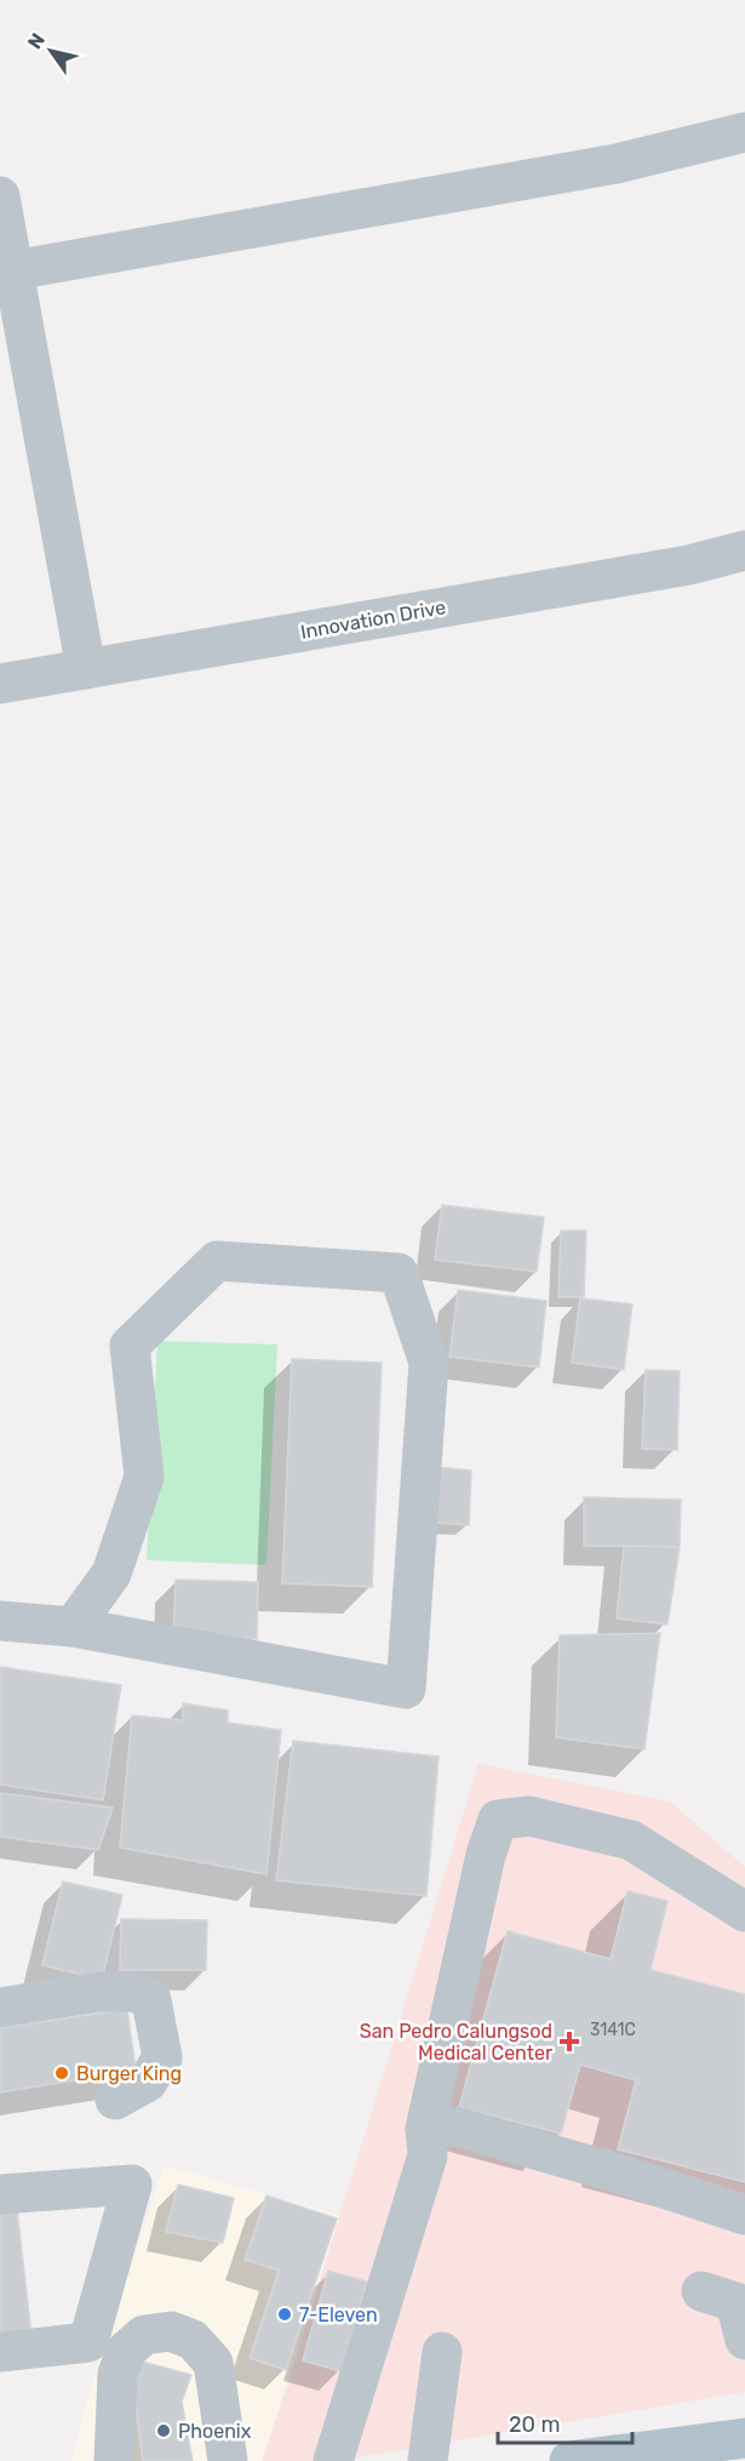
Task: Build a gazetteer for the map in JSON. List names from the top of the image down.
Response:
{
  "streets": {
    "street": ["Innovation Drive"]
  },
  "places": {
    "health": ["San Pedro Calungsod Medical Center"],
    "other": ["Burger King", "7-Eleven", "Phoenix"]
  },
  "house_numbers": ["3141C"],
  "scale_bar": "20 m",
  "north": "top left"
}
